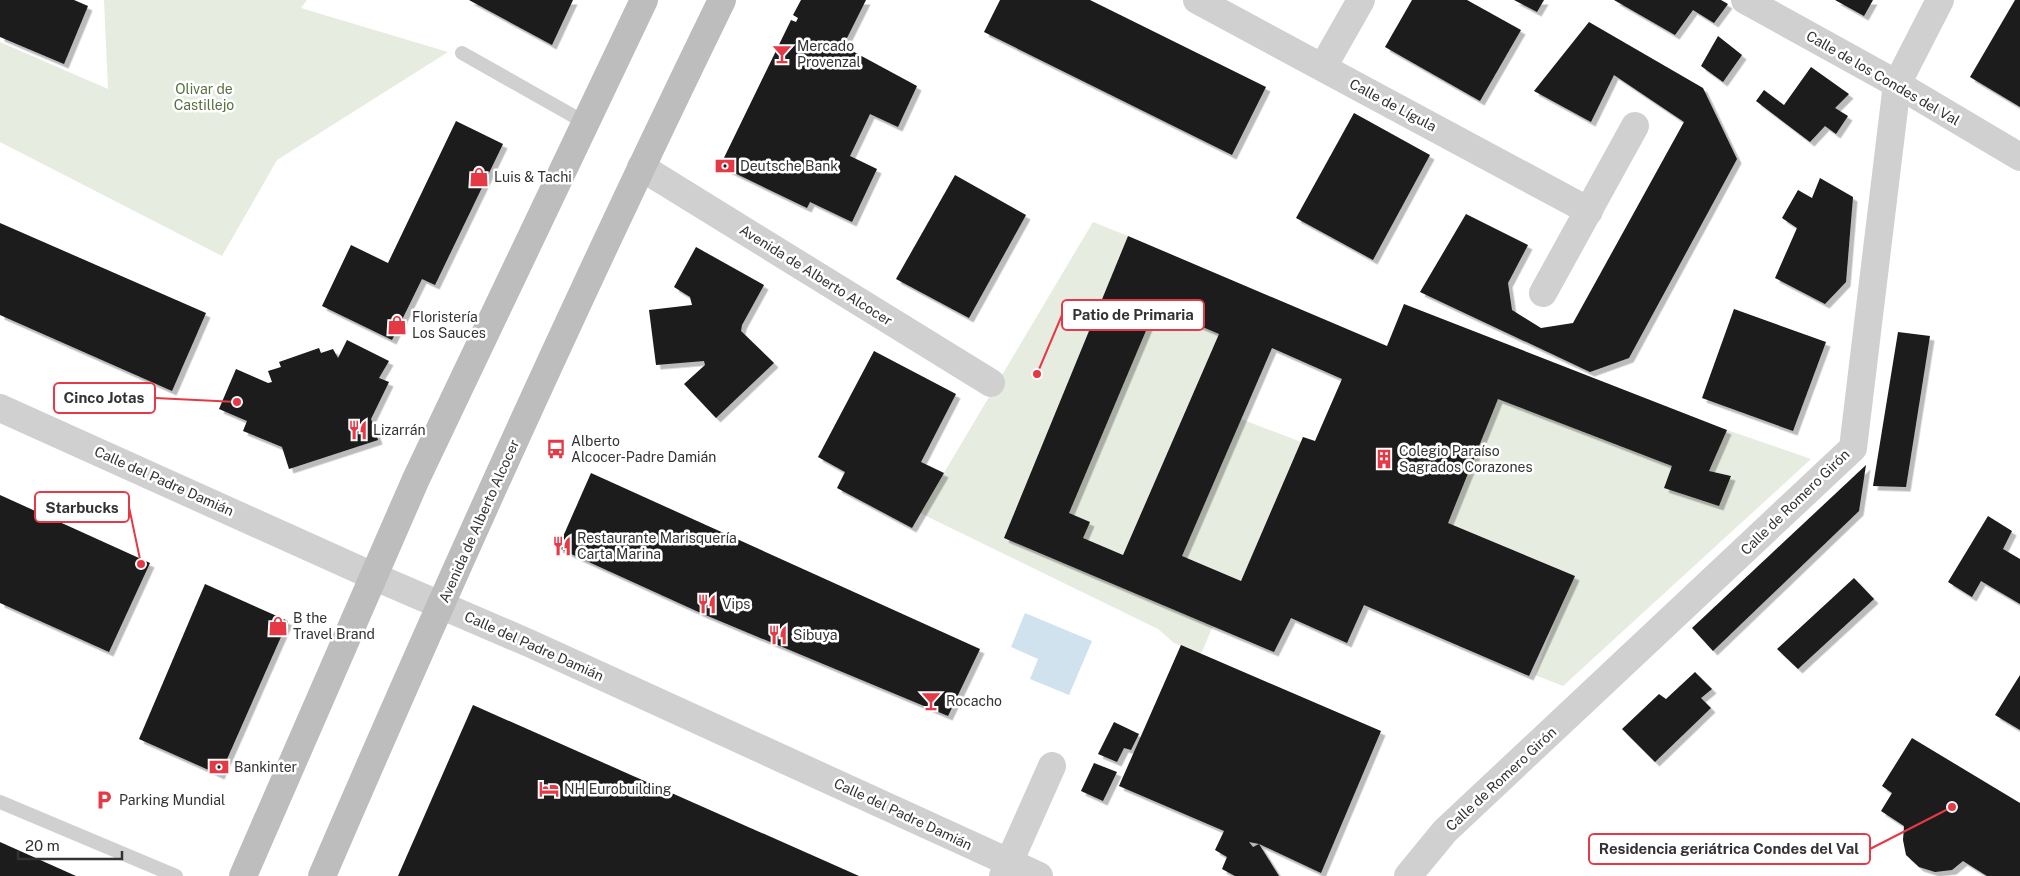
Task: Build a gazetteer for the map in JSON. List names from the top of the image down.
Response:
{
  "streets": {
    "main road": ["Avenida de Alberto Alcocer"],
    "street": [
      "Calle de los Condes del Val",
      "Calle de Lígula",
      "Calle del Padre Damián",
      "Calle de Romero Girón"
    ]
  },
  "crossings": [
    ["Calle de los Condes del Val", "Calle de Romero Girón"],
    ["Avenida de Alberto Alcocer", "Calle del Padre Damián"]
  ],
  "parks": ["Olivar de Castillejo"],
  "places": {
    "bar": ["Mercado Provenzal", "Rocacho"],
    "bank": ["Deutsche Bank", "Bankinter"],
    "shop": ["Luis & Tachi", "Floristería Los Sauces", "B the Travel Brand"],
    "other": [
      "Patio de Primaria",
      "Cinco Jotas",
      "Starbucks",
      "Residencia geriátrica Condes del Val"
    ],
    "restaurant": [
      "Lizarrán",
      "Restaurante Marisquería Carta Marina",
      "Vips",
      "Sibuya"
    ],
    "bus stop": ["Alberto Alcocer-Padre Damián"],
    "building": ["Colegio Paraíso Sagrados Corazones"],
    "hotel": ["NH Eurobuilding"],
    "parking": ["Parking Mundial"]
  },
  "scale_bar": "20 m"
}
